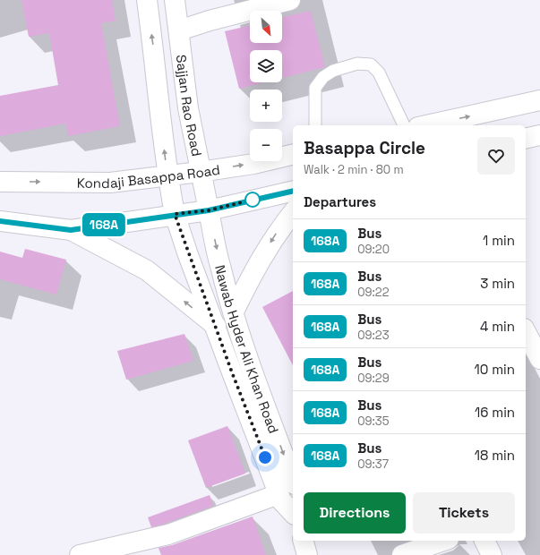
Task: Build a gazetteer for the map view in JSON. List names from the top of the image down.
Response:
{
  "streets": {
    "main road": ["Sajjan Rao Road", "Kondaji Basappa Road", "Nawab Hyder Ali Khan Road"]
  },
  "crossings": [
    ["Sajjan Rao Road", "Kondaji Basappa Road"],
    ["Sajjan Rao Road", "Nawab Hyder Ali Khan Road"],
    ["Kondaji Basappa Road", "Nawab Hyder Ali Khan Road"]
  ],
  "lines": ["bus line 168A"],
  "north": "bottom right",
  "page": {
    "on_map": "168A",
    "map_buttons": ["+", "−"],
    "heading": [
      ["Basappa Circle", "Walk · 2 min · 80 m"],
      "Departures"
    ],
    "list": [
      {
        "mark": "168A",
        "name": "Bus",
        "note": "09:20",
        "value": "1 min"
      },
      {
        "mark": "168A",
        "name": "Bus",
        "note": "09:22",
        "value": "3 min"
      },
      {
        "mark": "168A",
        "name": "Bus",
        "note": "09:23",
        "value": "4 min"
      },
      {
        "mark": "168A",
        "name": "Bus",
        "note": "09:29",
        "value": "10 min"
      },
      {
        "mark": "168A",
        "name": "Bus",
        "note": "09:35",
        "value": "16 min"
      },
      {
        "mark": "168A",
        "name": "Bus",
        "note": "09:37",
        "value": "18 min"
      }
    ],
    "buttons": ["Directions", "Tickets"]
  }
}
